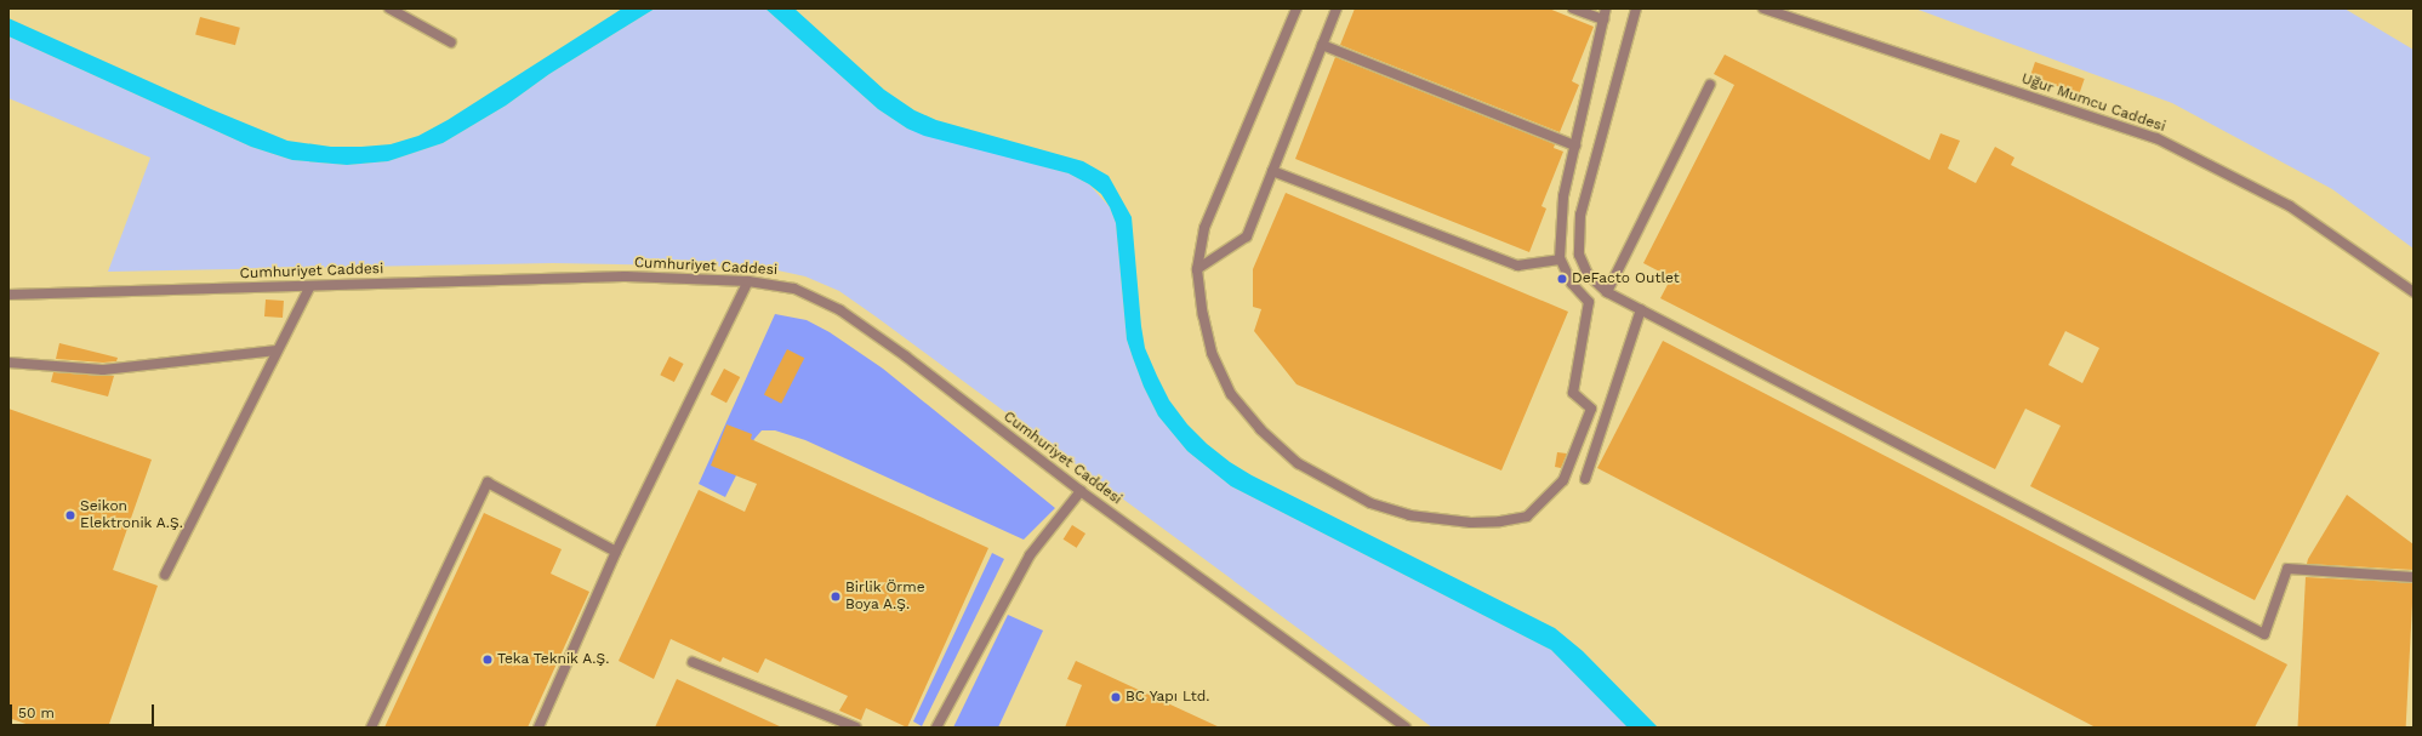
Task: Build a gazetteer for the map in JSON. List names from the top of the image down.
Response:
{
  "streets": {
    "street": ["Uğur Mumcu Caddesi", "Cumhuriyet Caddesi"]
  },
  "places": [
    "DeFacto Outlet",
    "Seikon Elektronik A.Ş.",
    "Birlik Örme Boya A.Ş.",
    "Teka Teknik A.Ş.",
    "BC Yapı Ltd."
  ],
  "scale_bar": "50 m"
}
